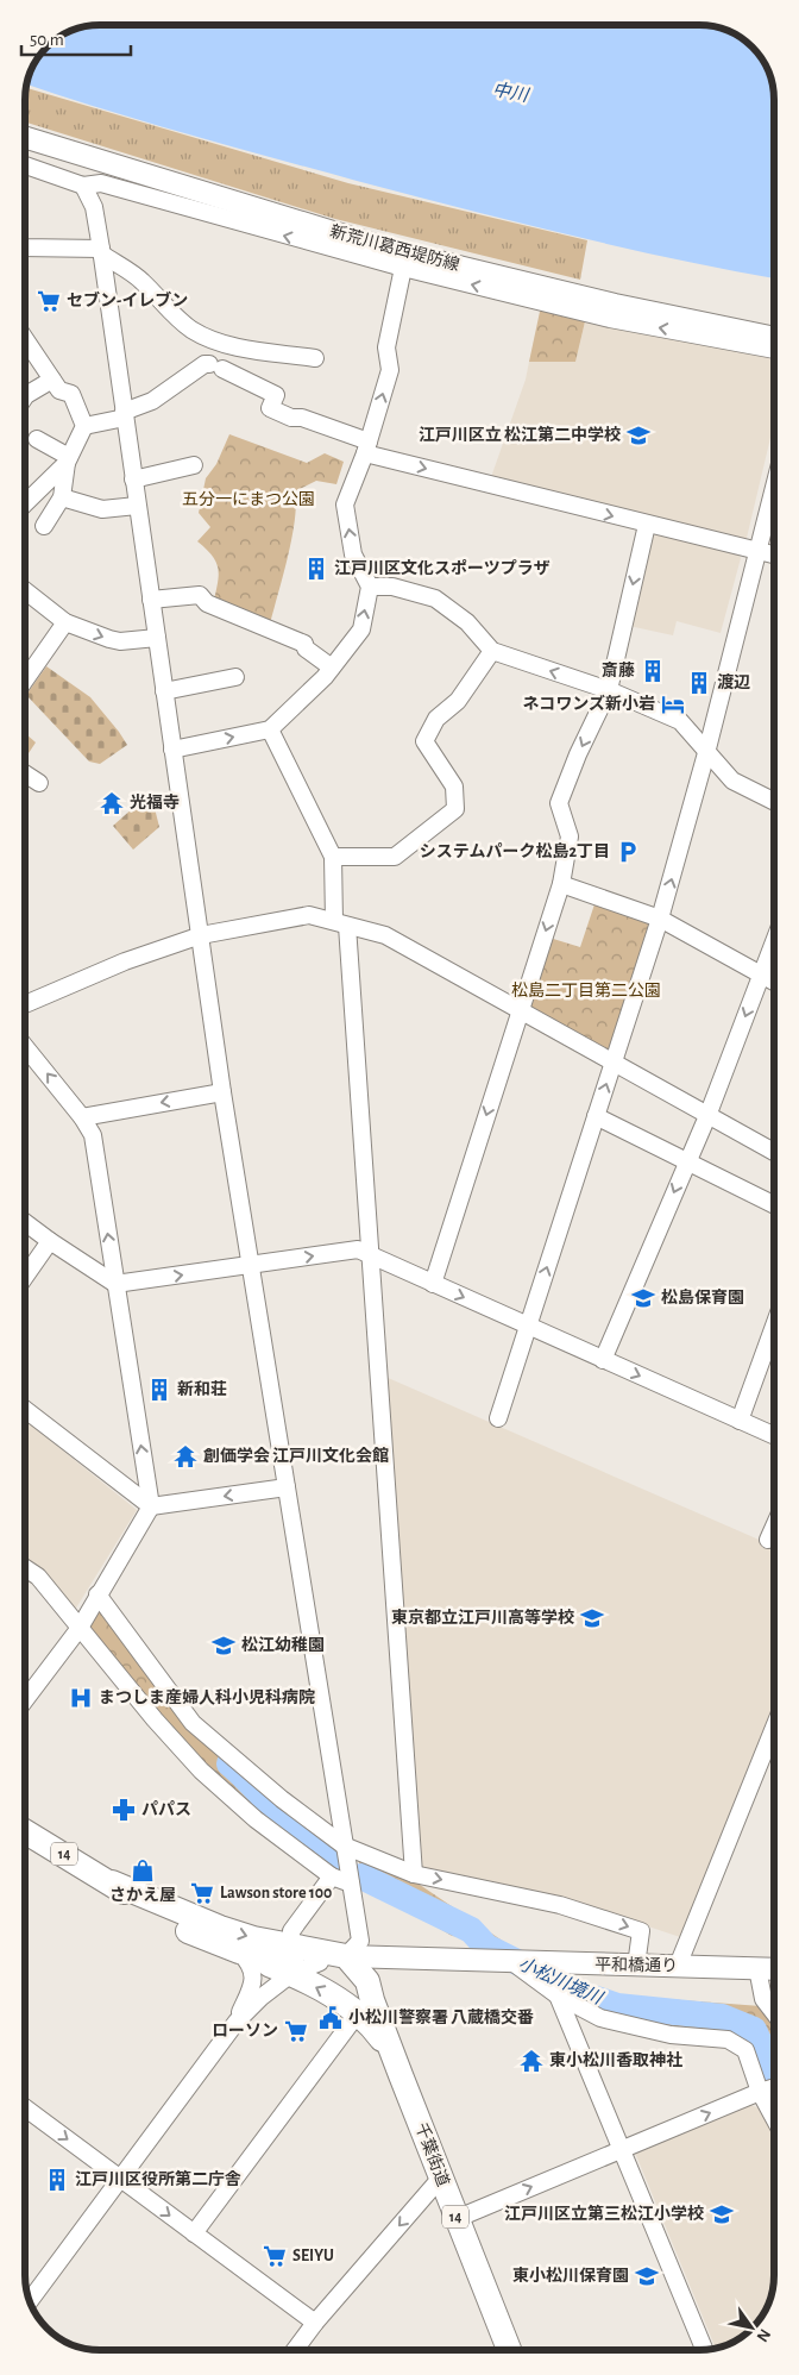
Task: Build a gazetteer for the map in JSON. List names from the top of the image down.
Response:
{
  "streets": {
    "highway": ["14", "千葉街道"],
    "main road": ["新荒川葛西堤防線", "平和橋通り"]
  },
  "crossings": [
    ["14", "平和橋通り"],
    ["14", "千葉街道"],
    ["平和橋通り", "千葉街道"]
  ],
  "water": ["中川", "小松川境川"],
  "parks": ["五分一にまつ公園", "松島二丁目第二公園"],
  "places": {
    "supermarket": [
      "セブン-イレブン",
      "Lawson store 100",
      "ローソン",
      "SEIYU"
    ],
    "school or university": [
      "江戸川区立 松江第二中学校",
      "松島保育園",
      "東京都立江戸川高等学校",
      "松江幼稚園",
      "江戸川区立第三松江小学校",
      "東小松川保育園"
    ],
    "building": [
      "江戸川区文化スポーツプラザ",
      "斎藤",
      "渡辺",
      "新和荘",
      "江戸川区役所第二庁舎"
    ],
    "hotel": ["ネコワンズ新小岩"],
    "temple": ["光福寺", "創価学会 江戸川文化会館", "東小松川香取神社"],
    "parking": ["システムパーク松島2丁目"],
    "hospital": ["まつしま産婦人科小児科病院"],
    "pharmacy": ["パパス"],
    "shop": ["さかえ屋"],
    "public building": ["小松川警察署 八蔵橋交番"]
  },
  "scale_bar": "50 m",
  "north": "bottom right"
}
